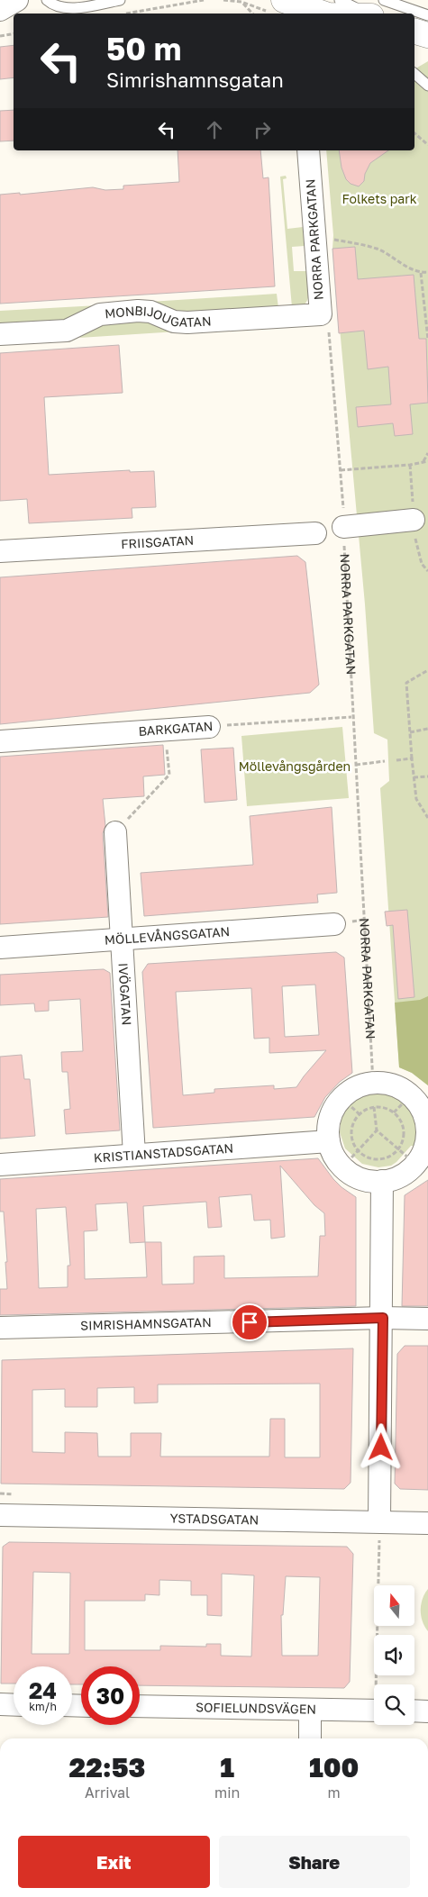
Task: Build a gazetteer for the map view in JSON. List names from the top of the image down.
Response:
{
  "streets": {
    "street": [
      "NORRA PARKGATAN",
      "MONBIJOUGATAN",
      "FRIISGATAN",
      "BARKGATAN",
      "MÖLLEVÅNGSGATAN",
      "IVÖGATAN",
      "KRISTIANSTADSGATAN",
      "SIMRISHAMNSGATAN",
      "YSTADSGATAN",
      "SOFIELUNDSVÄGEN"
    ]
  },
  "crossings": [
    ["NORRA PARKGATAN", "MONBIJOUGATAN"],
    ["NORRA PARKGATAN", "BARKGATAN"],
    ["MÖLLEVÅNGSGATAN", "IVÖGATAN"],
    ["IVÖGATAN", "KRISTIANSTADSGATAN"]
  ],
  "parks": ["Folkets park", "Möllevångsgården"],
  "north": "top",
  "page": {
    "turn": ["50 m", "Simrishamnsgatan"],
    "speed": "24 km/h",
    "limit": "30",
    "eta": [
      "22:53",
      "Arrival",
      "1",
      "min",
      "100",
      "m"
    ],
    "buttons": ["Exit", "Share"]
  }
}
